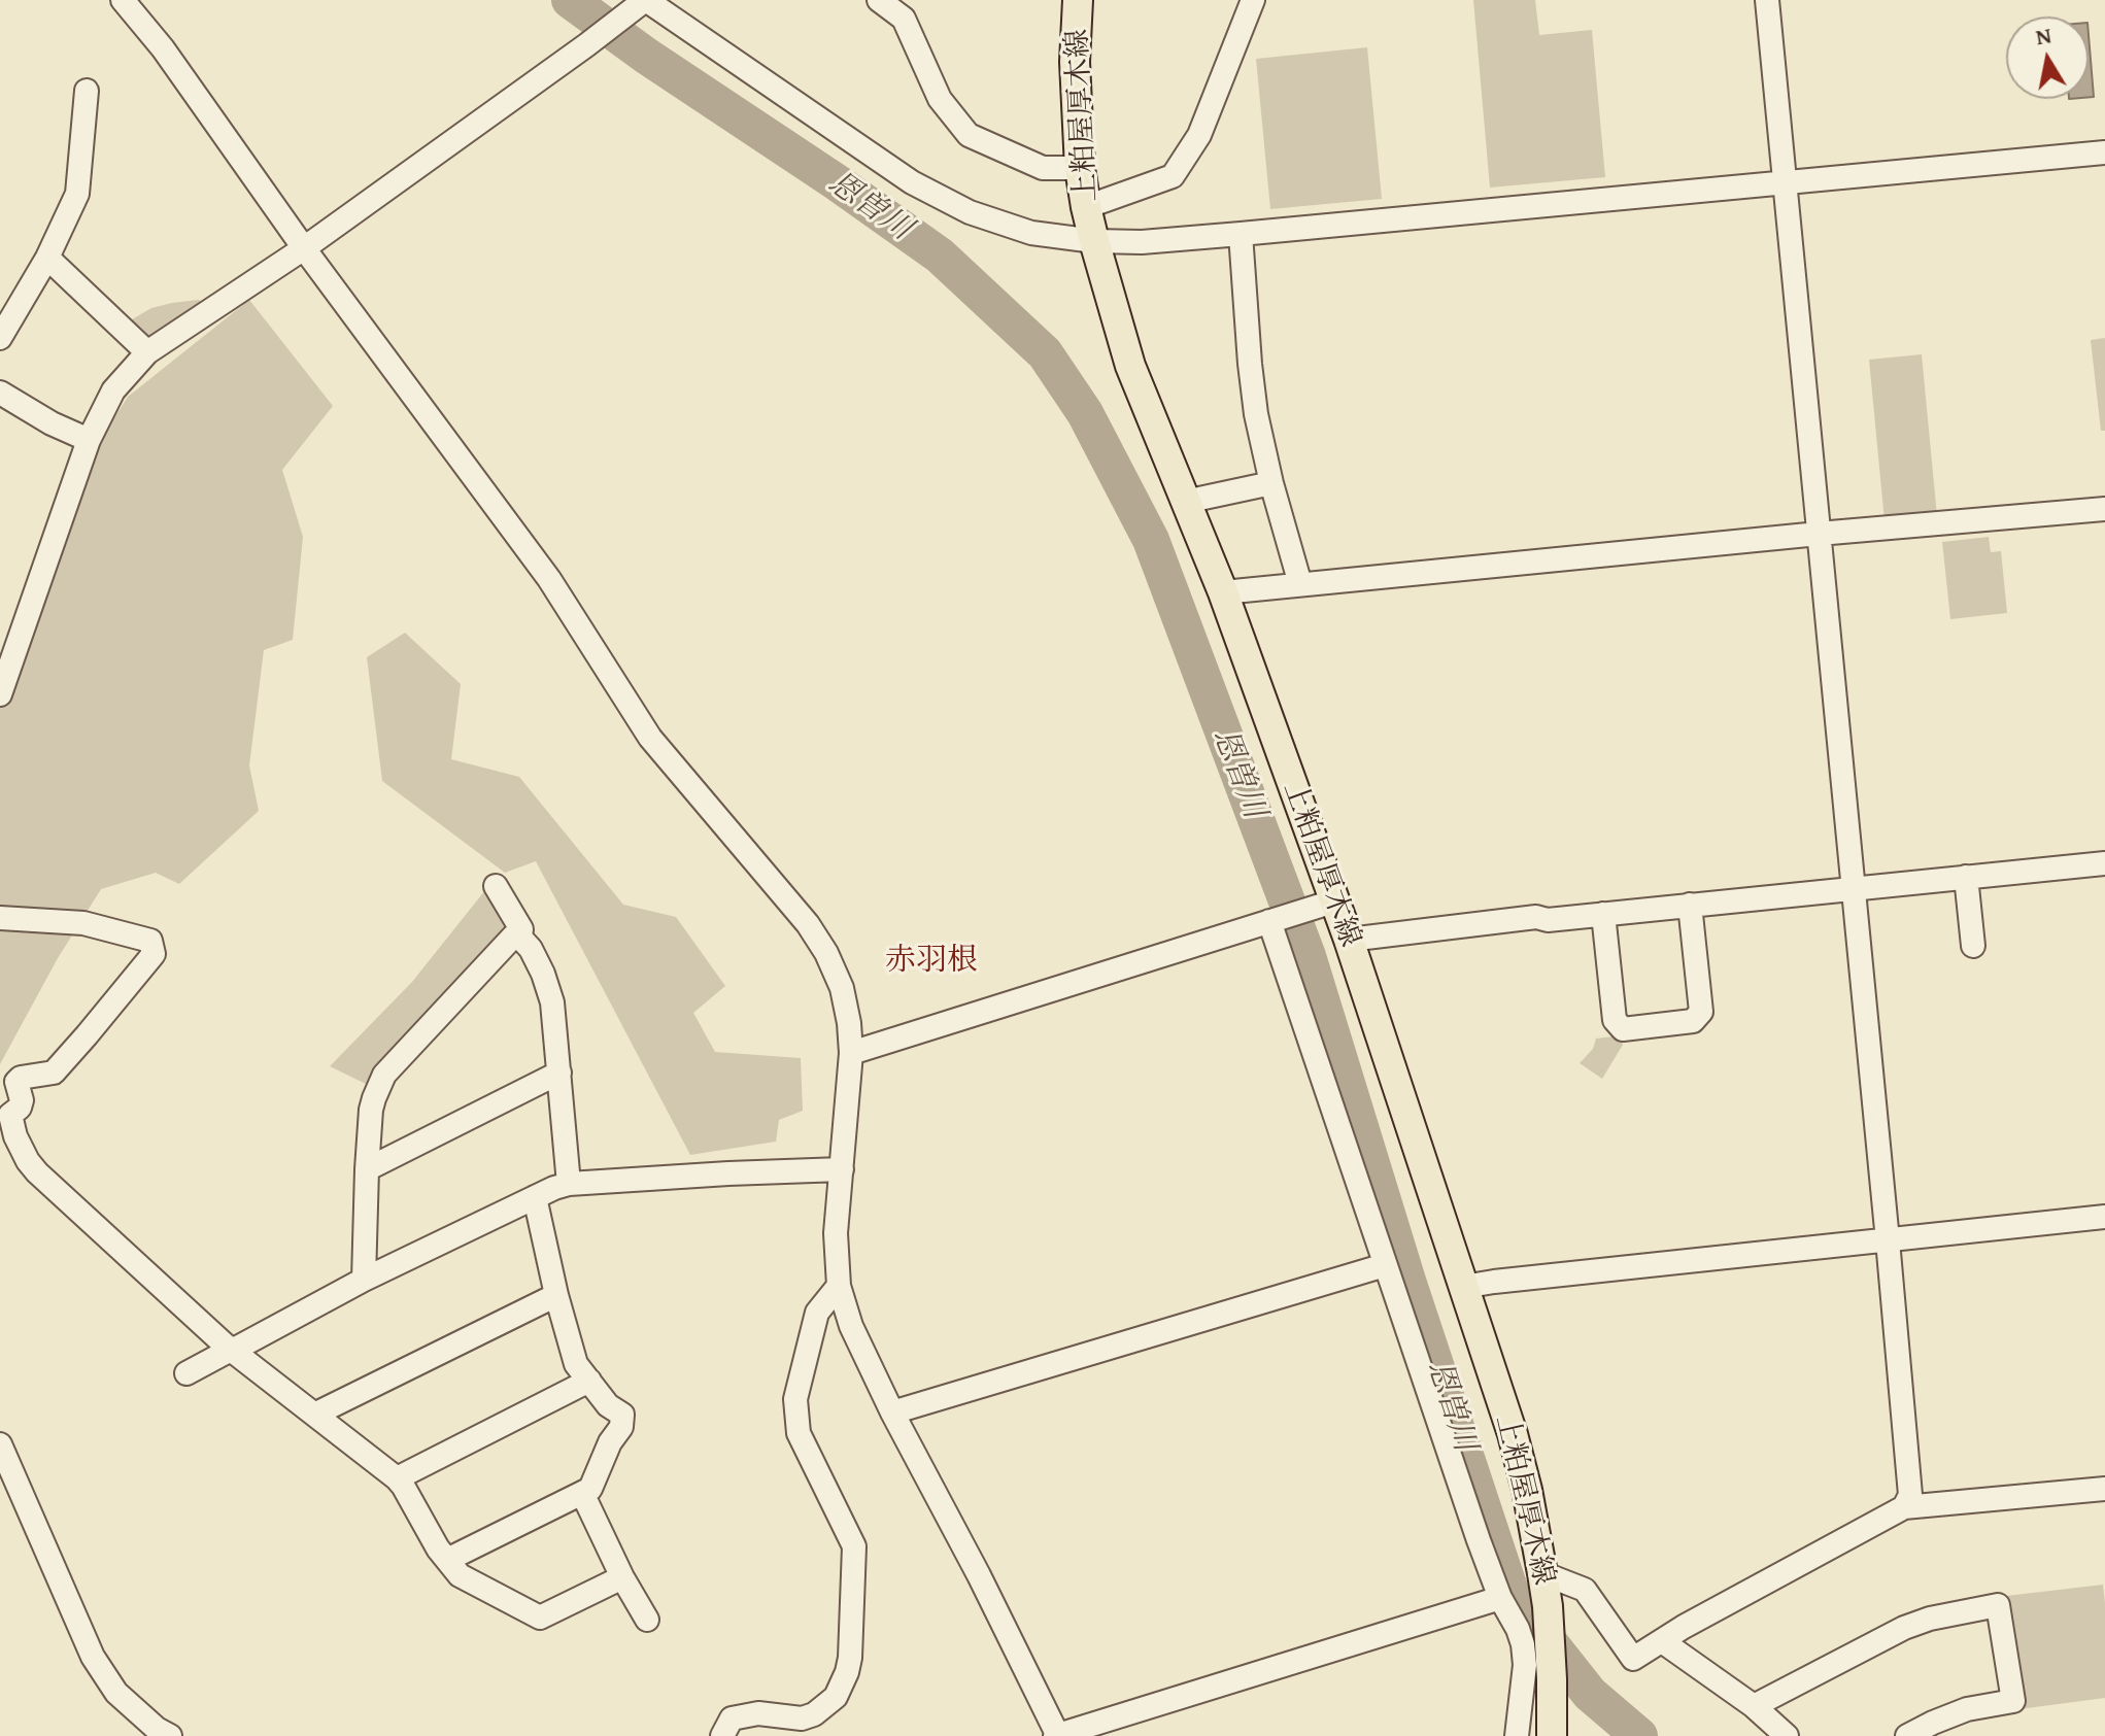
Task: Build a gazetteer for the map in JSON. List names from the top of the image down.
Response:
{
  "streets": {
    "main road": ["上粕屋厚木線"]
  },
  "districts": ["赤羽根"],
  "water": ["恩曽川"],
  "north": "top"
}
